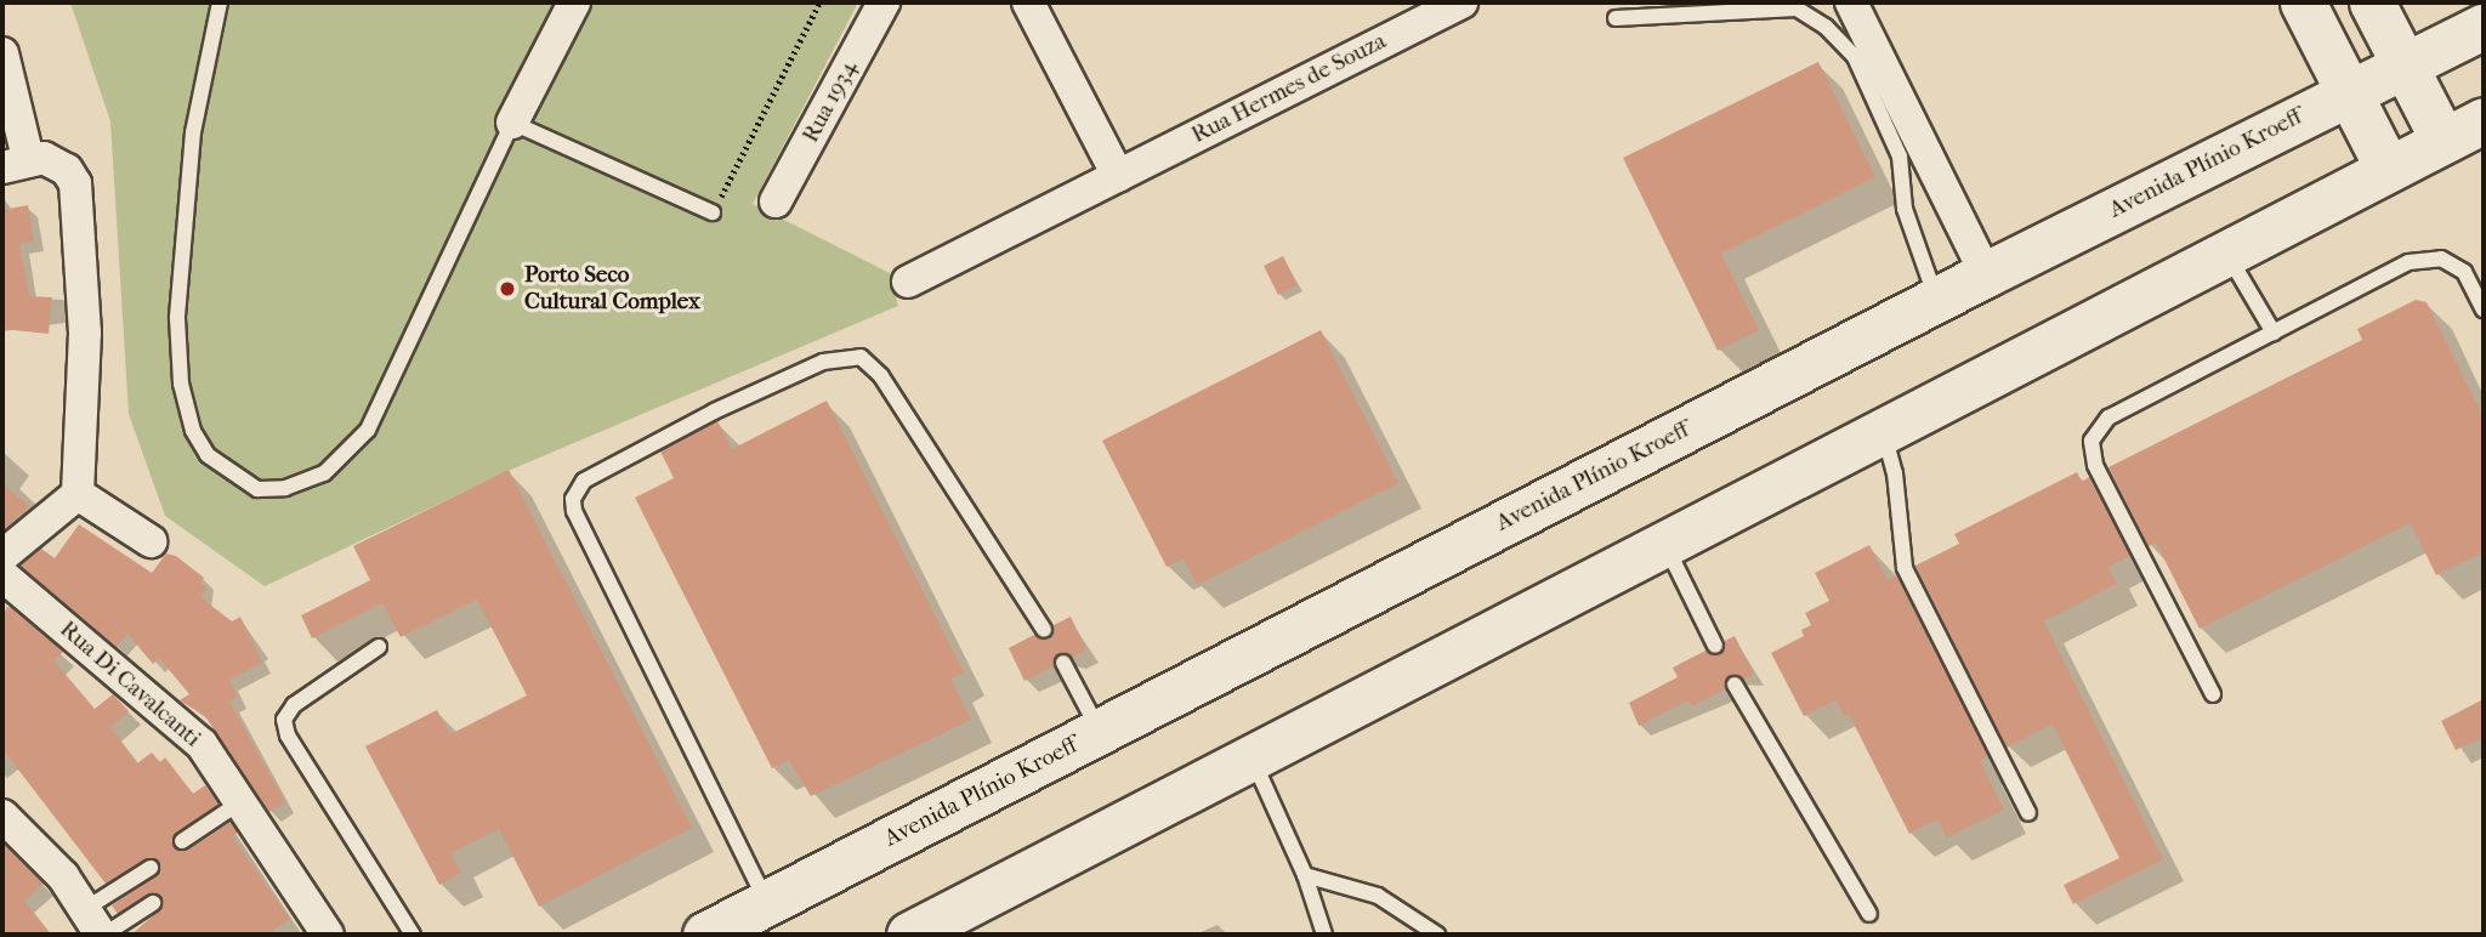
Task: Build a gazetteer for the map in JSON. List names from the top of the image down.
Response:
{
  "streets": {
    "main road": ["Avenida Plínio Kroeff"],
    "street": ["Rua Hermes de Souza", "Rua 1934", "Rua Di Cavalcanti"]
  },
  "places": ["Porto Seco Cultural Complex"]
}
